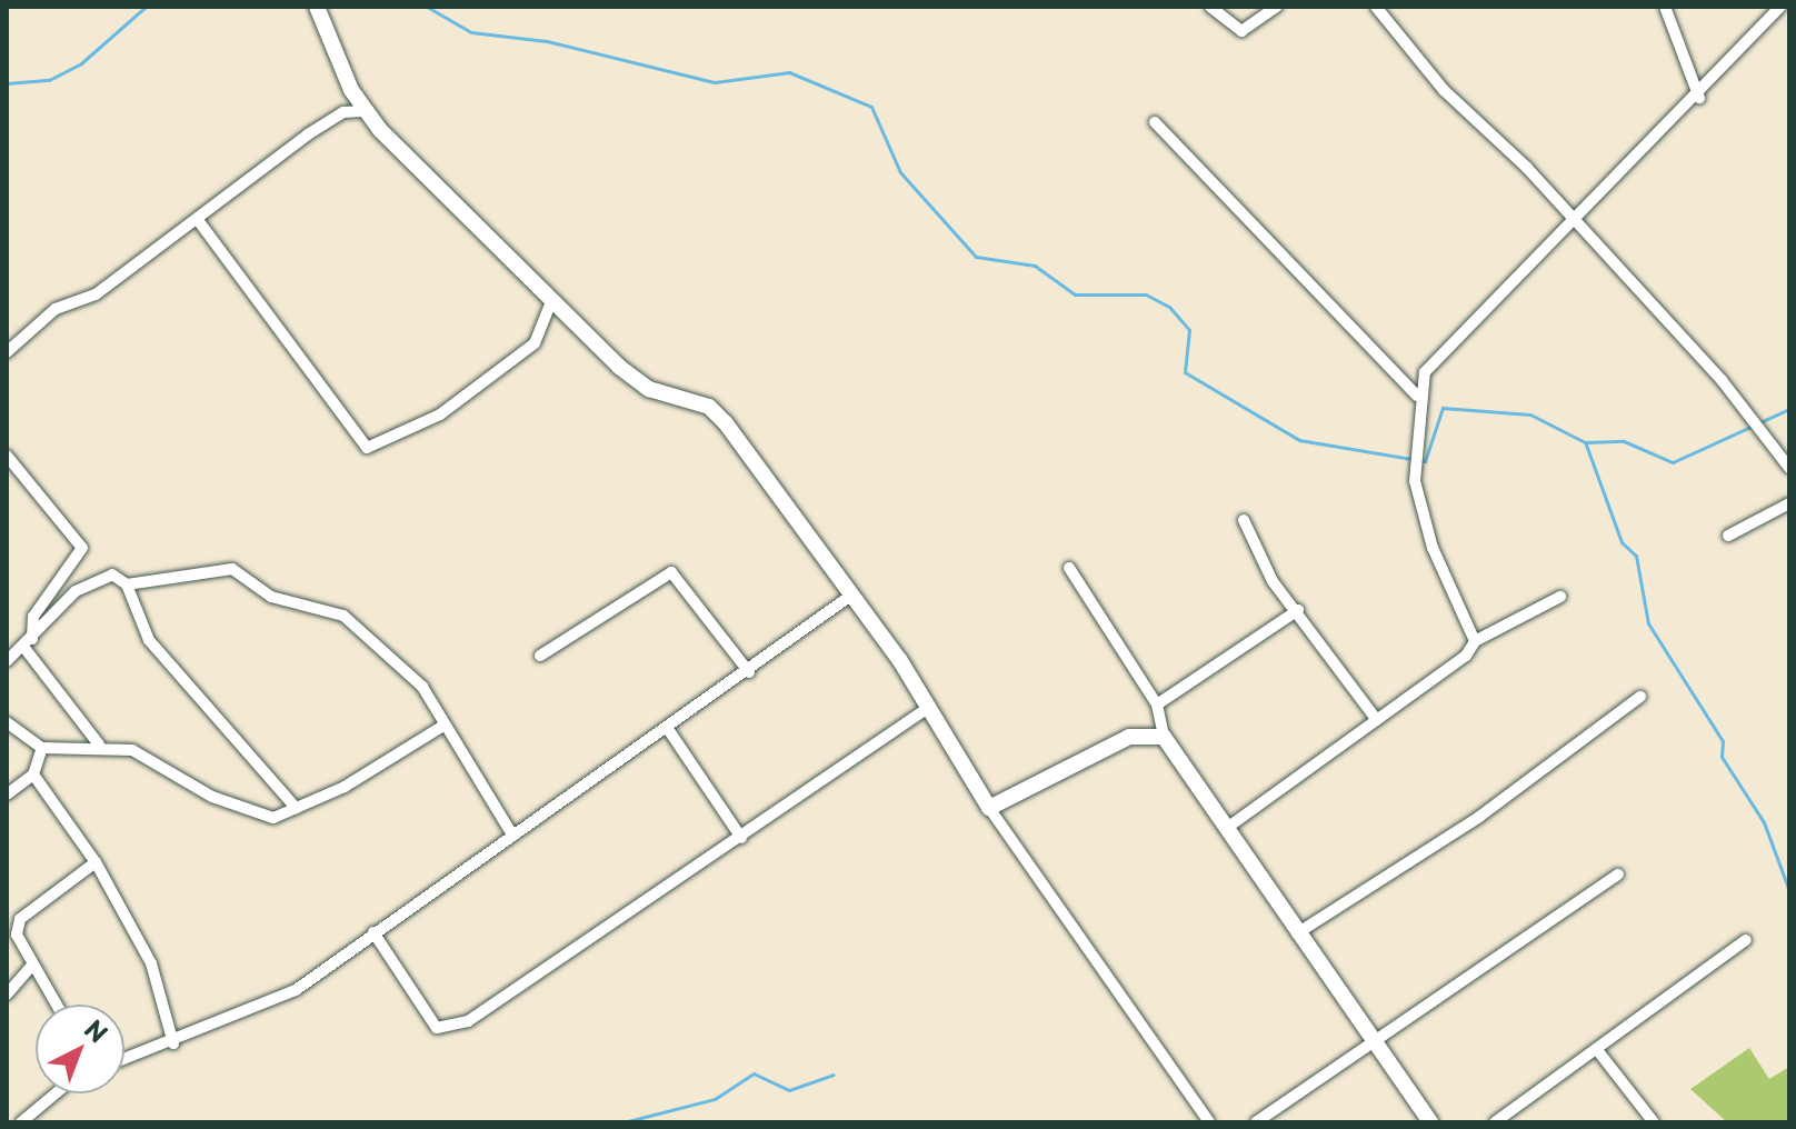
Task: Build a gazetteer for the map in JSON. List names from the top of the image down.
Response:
{
  "north": "top right"
}
